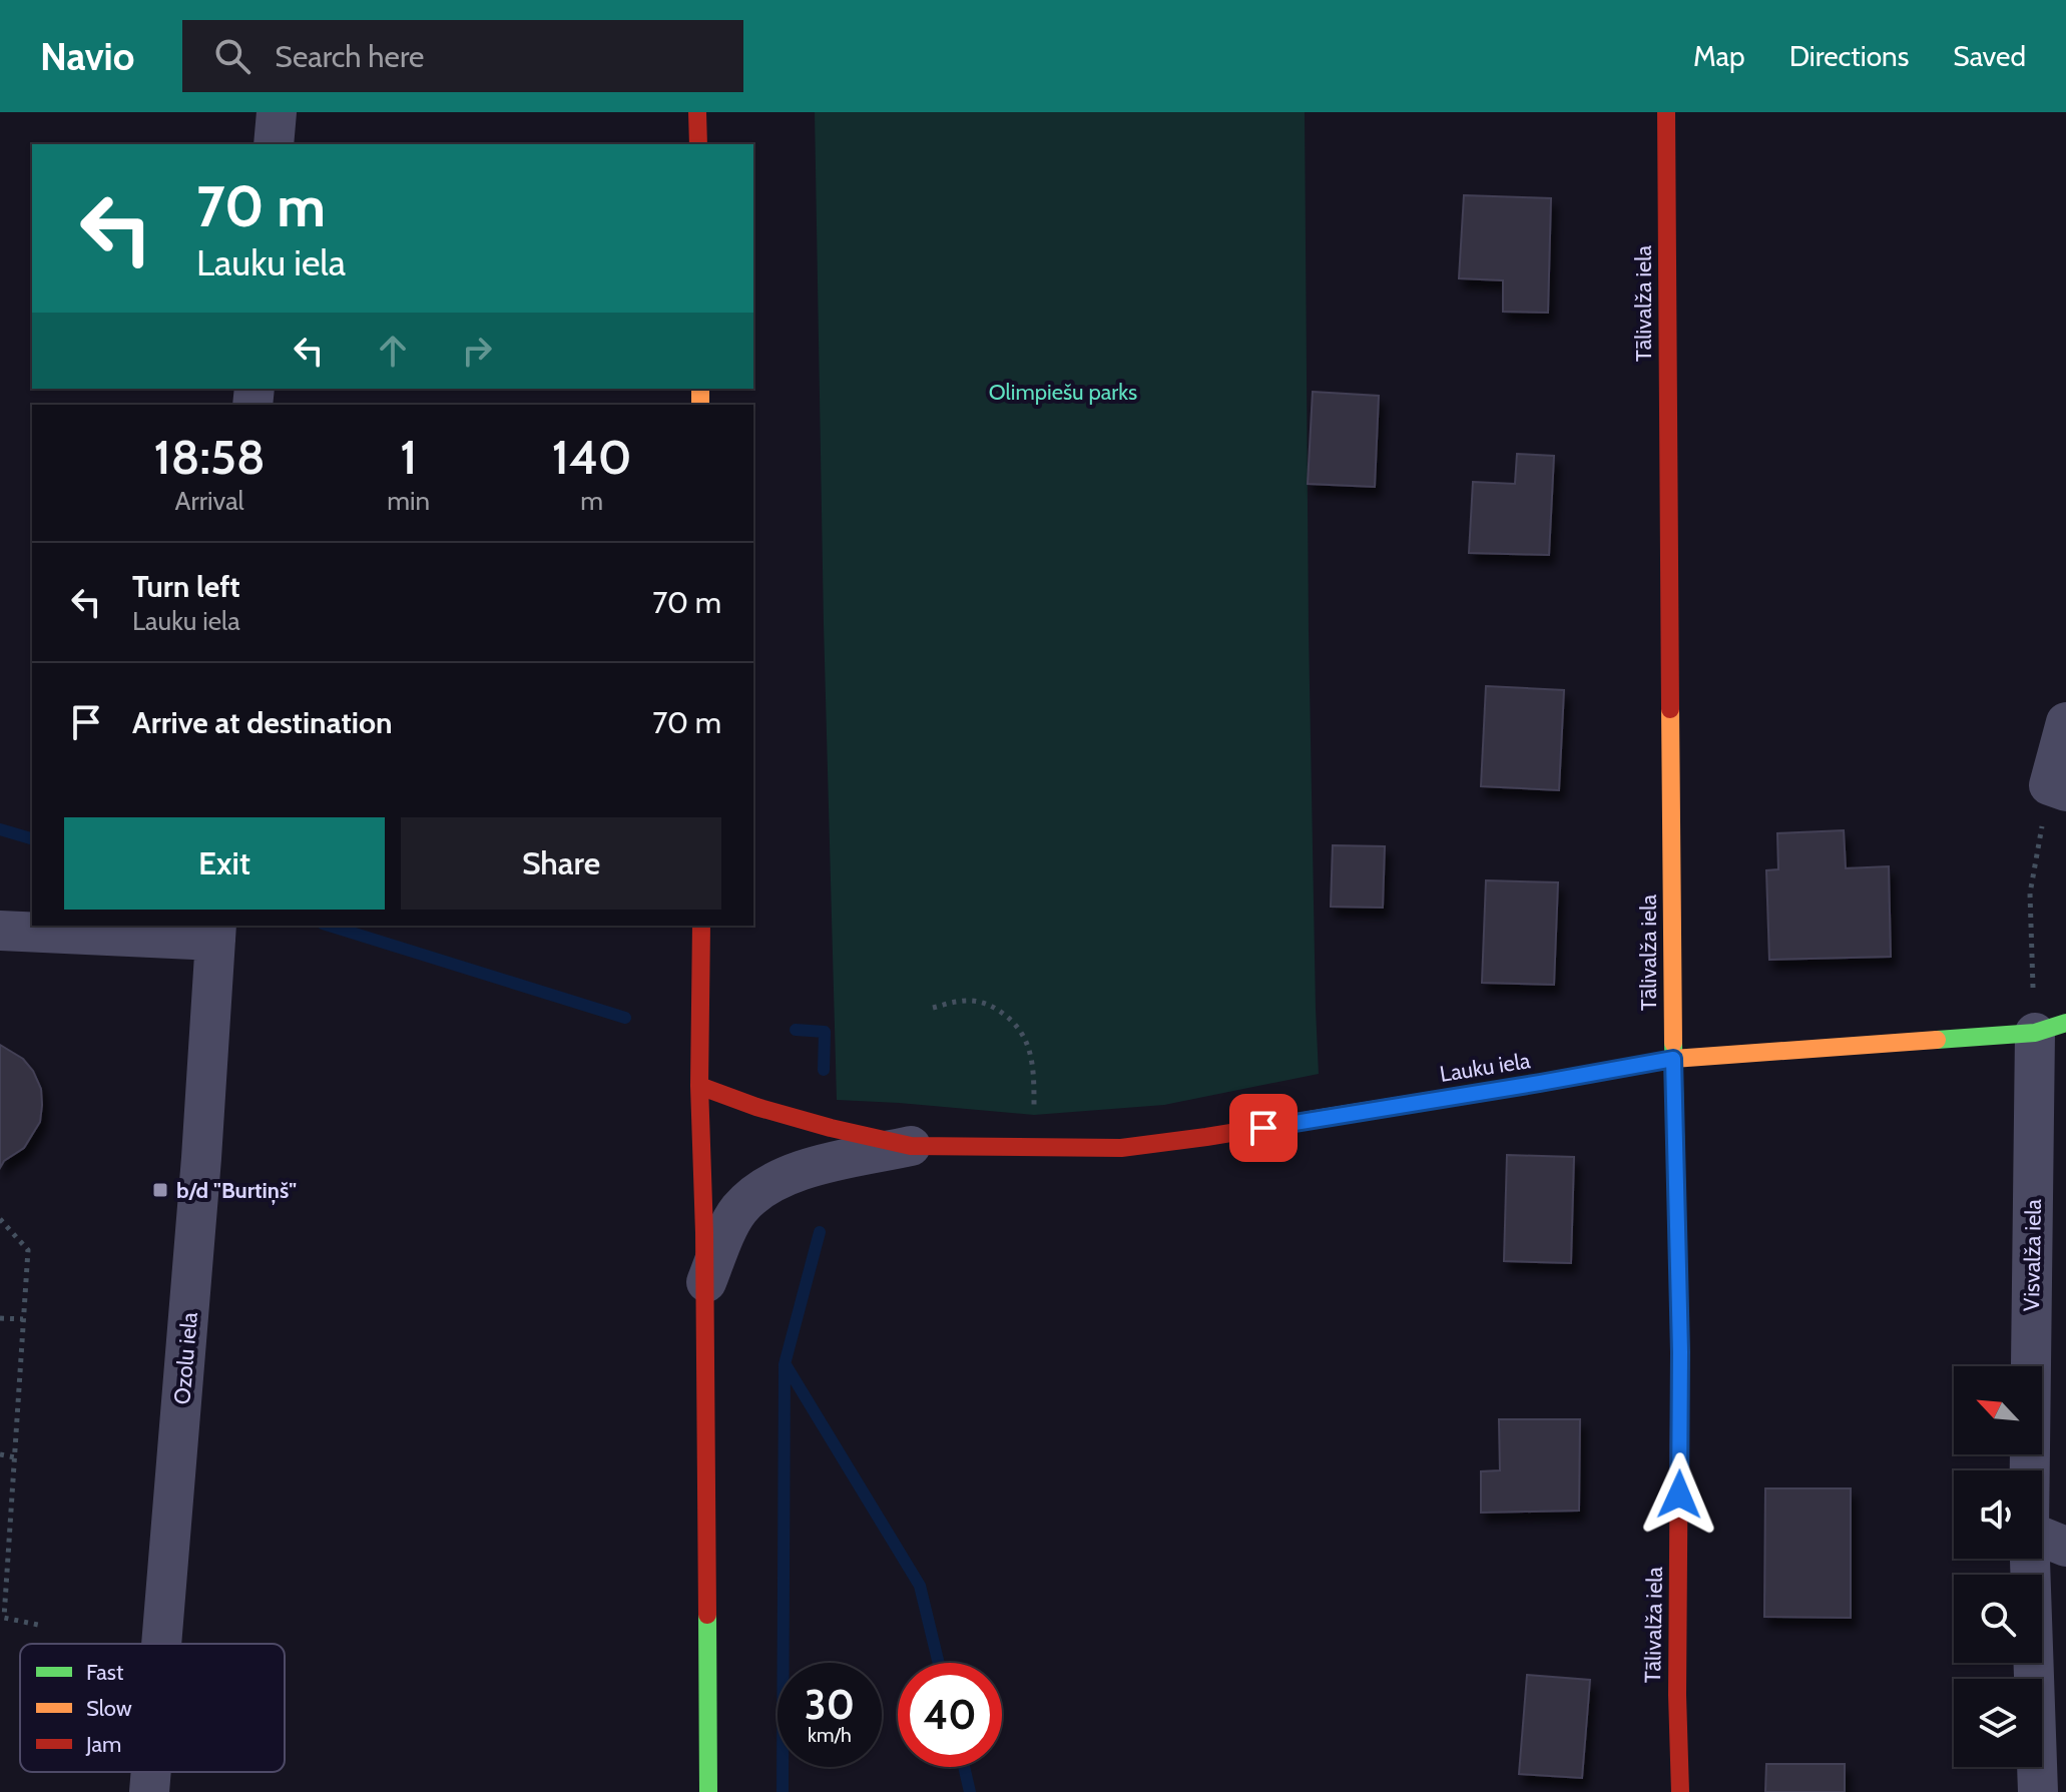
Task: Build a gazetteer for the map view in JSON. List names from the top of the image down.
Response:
{
  "streets": {
    "main road": ["Tālivalža iela", "Lauku iela"],
    "street": ["Visvalža iela", "Ozolu iela"]
  },
  "crossings": [
    ["Tālivalža iela", "Lauku iela"],
    ["Lauku iela", "Visvalža iela"]
  ],
  "parks": ["Olimpiešu parks"],
  "places": {
    "transit": ["b/d \"Burtiņš\""]
  },
  "legend": ["Fast", "Slow", "Jam"],
  "north": "top left",
  "page": {
    "header": "Navio",
    "search": "Search here",
    "nav": ["Map", "Directions", "Saved"],
    "turn": ["70 m", "Lauku iela"],
    "eta": [
      "18:58",
      "Arrival",
      "1",
      "min",
      "140",
      "m"
    ],
    "list": [
      {
        "name": "Turn left",
        "note": "Lauku iela",
        "value": "70 m"
      },
      {
        "name": "Arrive at destination",
        "value": "70 m"
      }
    ],
    "buttons": ["Exit", "Share"],
    "speed": "30 km/h",
    "limit": "40"
  }
}
